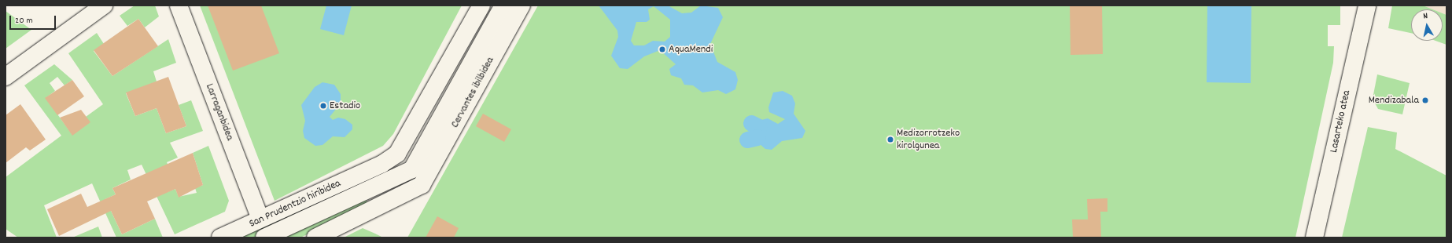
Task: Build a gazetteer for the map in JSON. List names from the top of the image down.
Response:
{
  "streets": {
    "street": [
      "Cervantes ibilbidea",
      "Larraganbidea",
      "Lasarteko atea",
      "San Prudentzio hiribidea"
    ]
  },
  "crossings": [
    ["Cervantes ibilbidea", "San Prudentzio hiribidea"],
    ["Larraganbidea", "San Prudentzio hiribidea"]
  ],
  "places": [
    "AquaMendi",
    "Mendizabala",
    "Estadio",
    "Medizorrotzeko kirolgunea"
  ],
  "scale_bar": "20 m",
  "north": "top"
}
